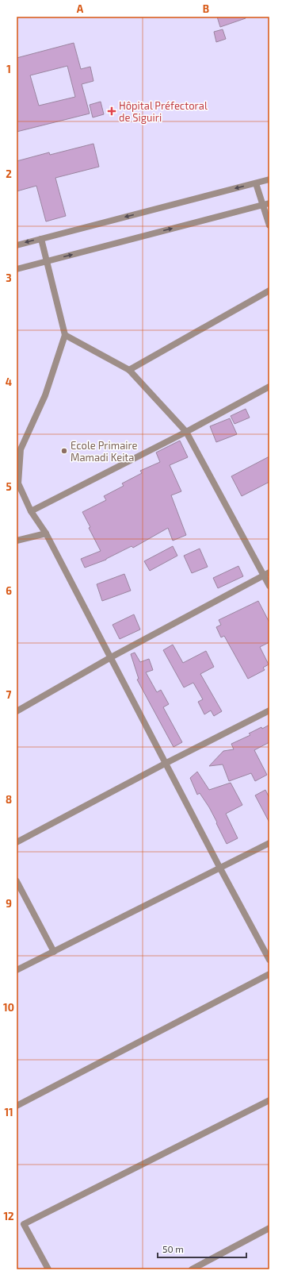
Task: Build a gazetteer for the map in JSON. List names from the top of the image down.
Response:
{
  "places": {
    "health": ["Hôpital Préfectoral de Siguiri"],
    "other": ["Ecole Primaire Mamadi Keita"]
  },
  "scale_bar": "50 m",
  "grid": {
    "columns": ["A", "B"],
    "rows": [
      "1",
      "2",
      "3",
      "4",
      "5",
      "6",
      "7",
      "8",
      "9",
      "10",
      "11",
      "12"
    ]
  }
}
